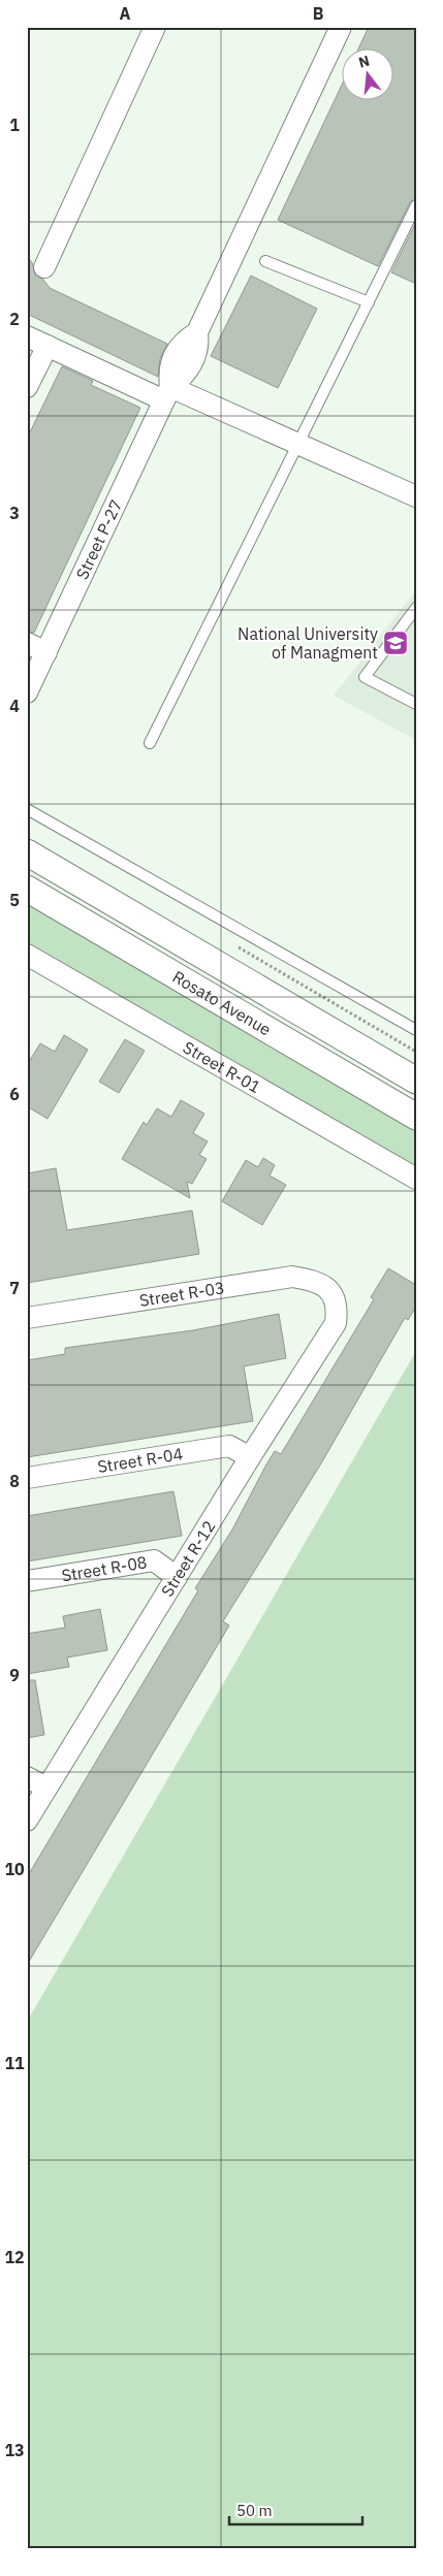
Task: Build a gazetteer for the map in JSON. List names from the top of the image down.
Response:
{
  "streets": {
    "street": [
      "Street P-27",
      "Rosato Avenue",
      "Street R-01",
      "Street R-03",
      "Street R-04",
      "Street R-12",
      "Street R-08"
    ]
  },
  "crossings": [
    ["Street R-03", "Street R-12"],
    ["Street R-04", "Street R-12"],
    ["Street R-12", "Street R-08"]
  ],
  "places": {
    "school or university": ["National University of Managment"]
  },
  "scale_bar": "50 m",
  "north": "top",
  "grid": {
    "columns": ["A", "B"],
    "rows": [
      "1",
      "2",
      "3",
      "4",
      "5",
      "6",
      "7",
      "8",
      "9",
      "10",
      "11",
      "12",
      "13"
    ]
  }
}
